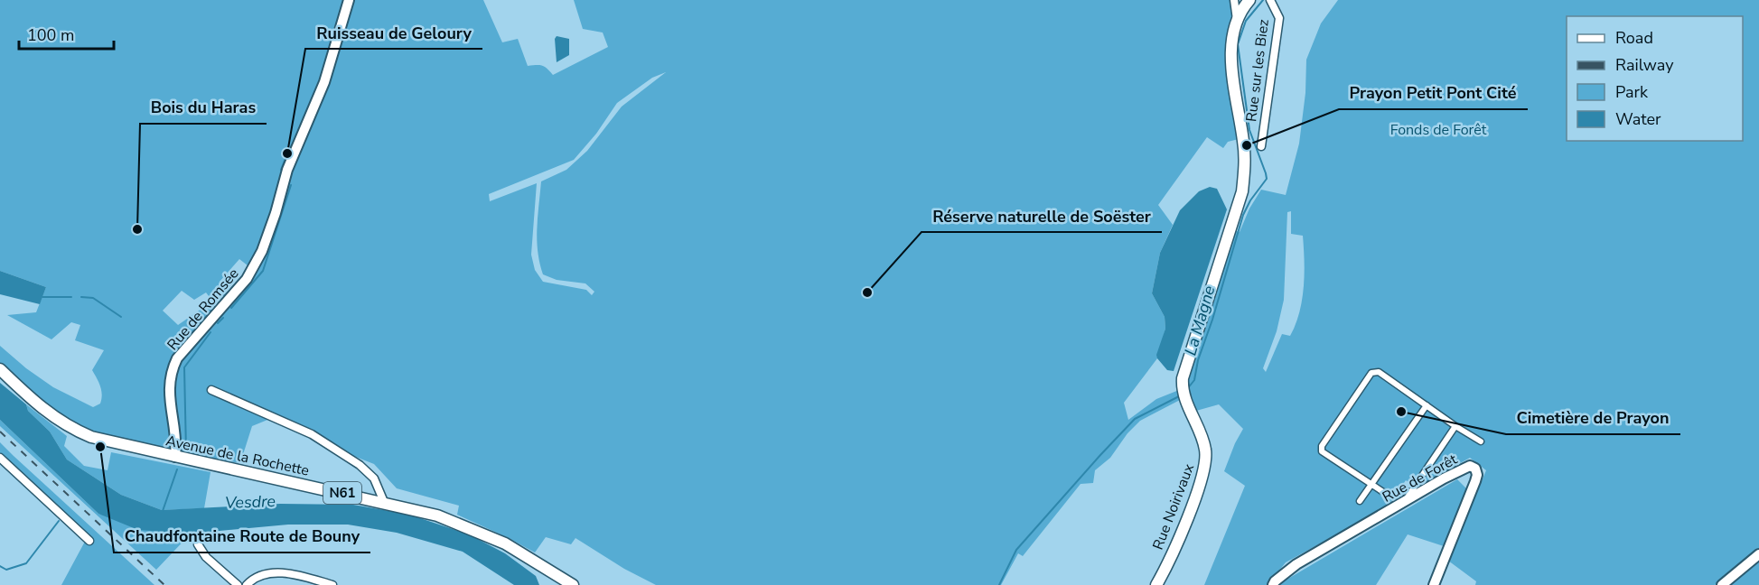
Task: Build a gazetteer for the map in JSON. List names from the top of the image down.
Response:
{
  "streets": {
    "main road": ["Avenue de la Rochette", "N61", "Rue Noirivaux"],
    "street": ["Rue sur les Biez", "Rue de Romsée", "Rue de Forêt"]
  },
  "crossings": [
    ["Rue de Romsée", "Avenue de la Rochette"]
  ],
  "water": ["La Magne", "Vesdre"],
  "parks": ["Fonds de Forêt"],
  "places": [
    "Prayon Petit Pont Cité",
    "Ruisseau de Geloury",
    "Bois du Haras",
    "Réserve naturelle de Soëster",
    "Cimetière de Prayon",
    "Chaudfontaine Route de Bouny"
  ],
  "legend": [
    "Road",
    "Railway",
    "Park",
    "Water"
  ],
  "scale_bar": "100 m"
}
